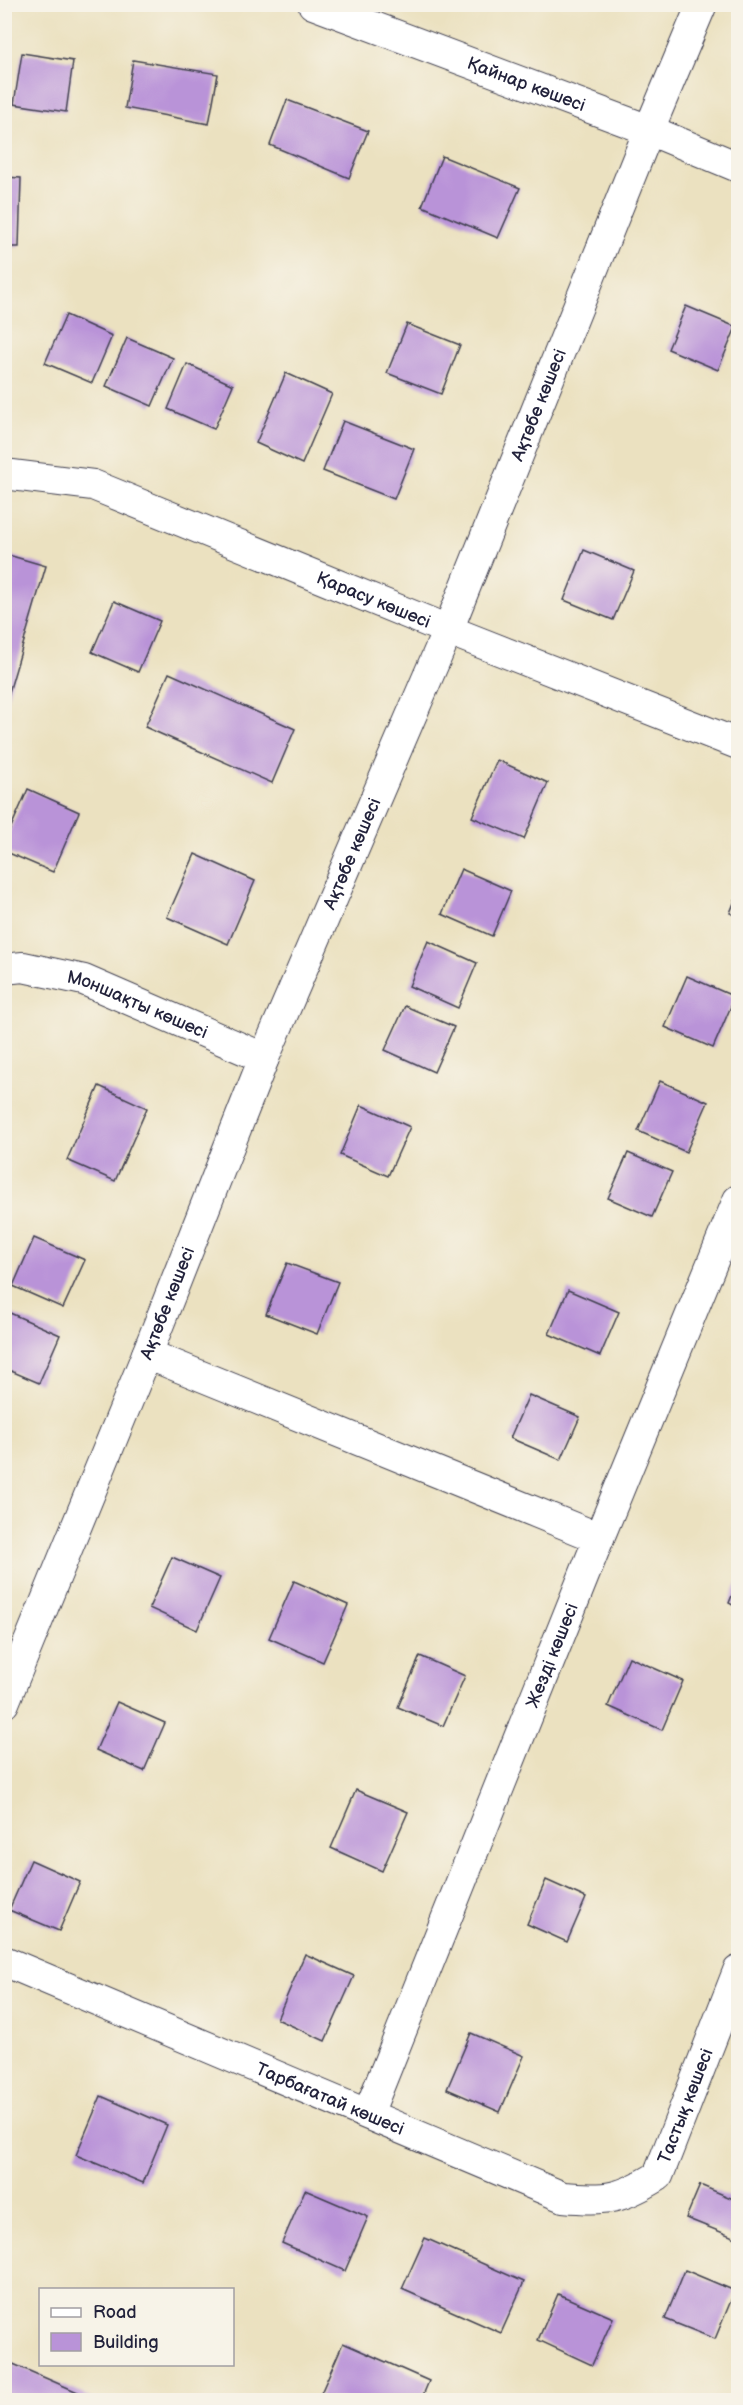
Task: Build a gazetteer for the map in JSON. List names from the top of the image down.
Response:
{
  "streets": {
    "street": [
      "Қайнар көшесі",
      "Ақтөбе көшесі",
      "Қарасу көшесі",
      "Моншақты көшесі",
      "Жезді көшесі",
      "Тарбағатай көшесі",
      "Тастық көшесі"
    ]
  },
  "crossings": [
    ["Қайнар көшесі", "Ақтөбе көшесі"],
    ["Ақтөбе көшесі", "Қарасу көшесі"],
    ["Ақтөбе көшесі", "Моншақты көшесі"],
    ["Жезді көшесі", "Тарбағатай көшесі"],
    ["Тарбағатай көшесі", "Тастық көшесі"]
  ],
  "legend": ["Road", "Building"]
}
